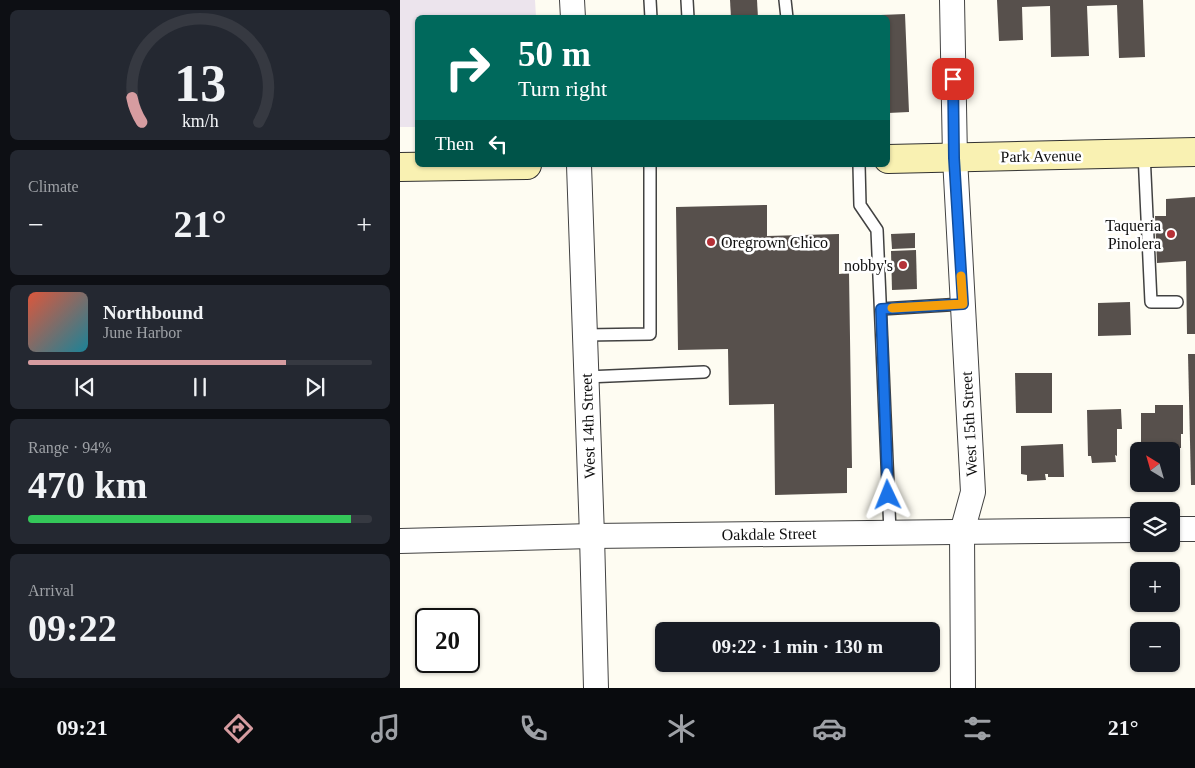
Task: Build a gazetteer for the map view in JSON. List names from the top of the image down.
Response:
{
  "streets": {
    "main road": ["Park Avenue"],
    "street": ["West 15th Street", "West 14th Street", "Oakdale Street"]
  },
  "crossings": [
    ["Park Avenue", "West 15th Street"],
    ["West 15th Street", "Oakdale Street"],
    ["West 14th Street", "Oakdale Street"]
  ],
  "places": ["Taqueria Pinolera", "Oregrown Chico", "nobby's"],
  "north": "top left",
  "page": {
    "turn": ["50 m", "Turn right"],
    "then": "Then",
    "tile": [
      "Climate",
      ["Range · 94%", "470 km"],
      ["Arrival", "09:22"]
    ],
    "heat": ["−", "21°", "+"],
    "song": ["Northbound", "June Harbor"],
    "map_buttons": ["+", "−"],
    "limit": "20",
    "trip": "09:22 · 1 min · 130 m",
    "tabs": ["09:21", "21°"],
    "gauge": ["13", "km/h"]
  }
}
